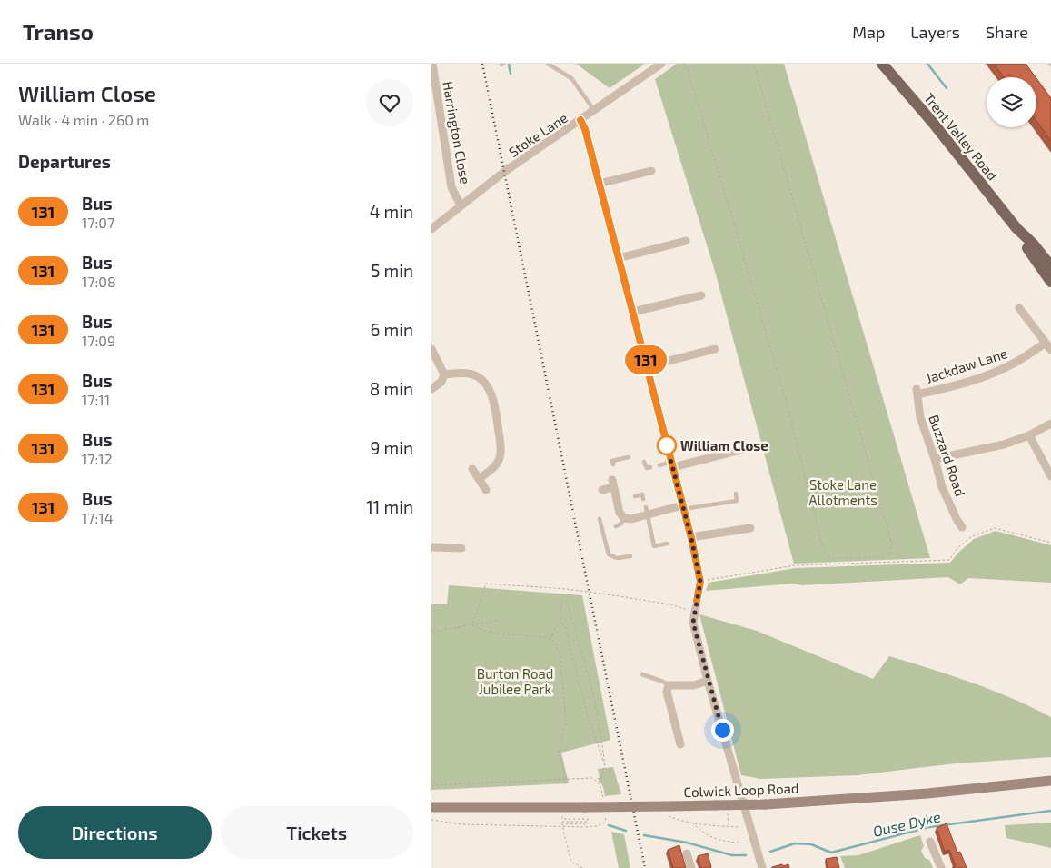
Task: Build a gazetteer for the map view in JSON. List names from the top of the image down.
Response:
{
  "streets": {
    "main road": ["Trent Valley Road", "Colwick Loop Road"],
    "street": [
      "Harrington Close",
      "Stoke Lane",
      "Jackdaw Lane",
      "Buzzard Road"
    ]
  },
  "crossings": [
    ["Harrington Close", "Stoke Lane"],
    ["Jackdaw Lane", "Buzzard Road"]
  ],
  "water": ["Ouse Dyke"],
  "parks": ["Stoke Lane Allotments", "Burton Road Jubilee Park"],
  "places": ["William Close"],
  "lines": ["bus line 131"],
  "page": {
    "header": "Transo",
    "nav": ["Map", "Layers", "Share"],
    "heading": [
      ["William Close", "Walk · 4 min · 260 m"],
      "Departures"
    ],
    "on_map": "131",
    "list": [
      {
        "mark": "131",
        "name": "Bus",
        "note": "17:07",
        "value": "4 min"
      },
      {
        "mark": "131",
        "name": "Bus",
        "note": "17:08",
        "value": "5 min"
      },
      {
        "mark": "131",
        "name": "Bus",
        "note": "17:09",
        "value": "6 min"
      },
      {
        "mark": "131",
        "name": "Bus",
        "note": "17:11",
        "value": "8 min"
      },
      {
        "mark": "131",
        "name": "Bus",
        "note": "17:12",
        "value": "9 min"
      },
      {
        "mark": "131",
        "name": "Bus",
        "note": "17:14",
        "value": "11 min"
      }
    ],
    "buttons": ["Directions", "Tickets"]
  }
}
